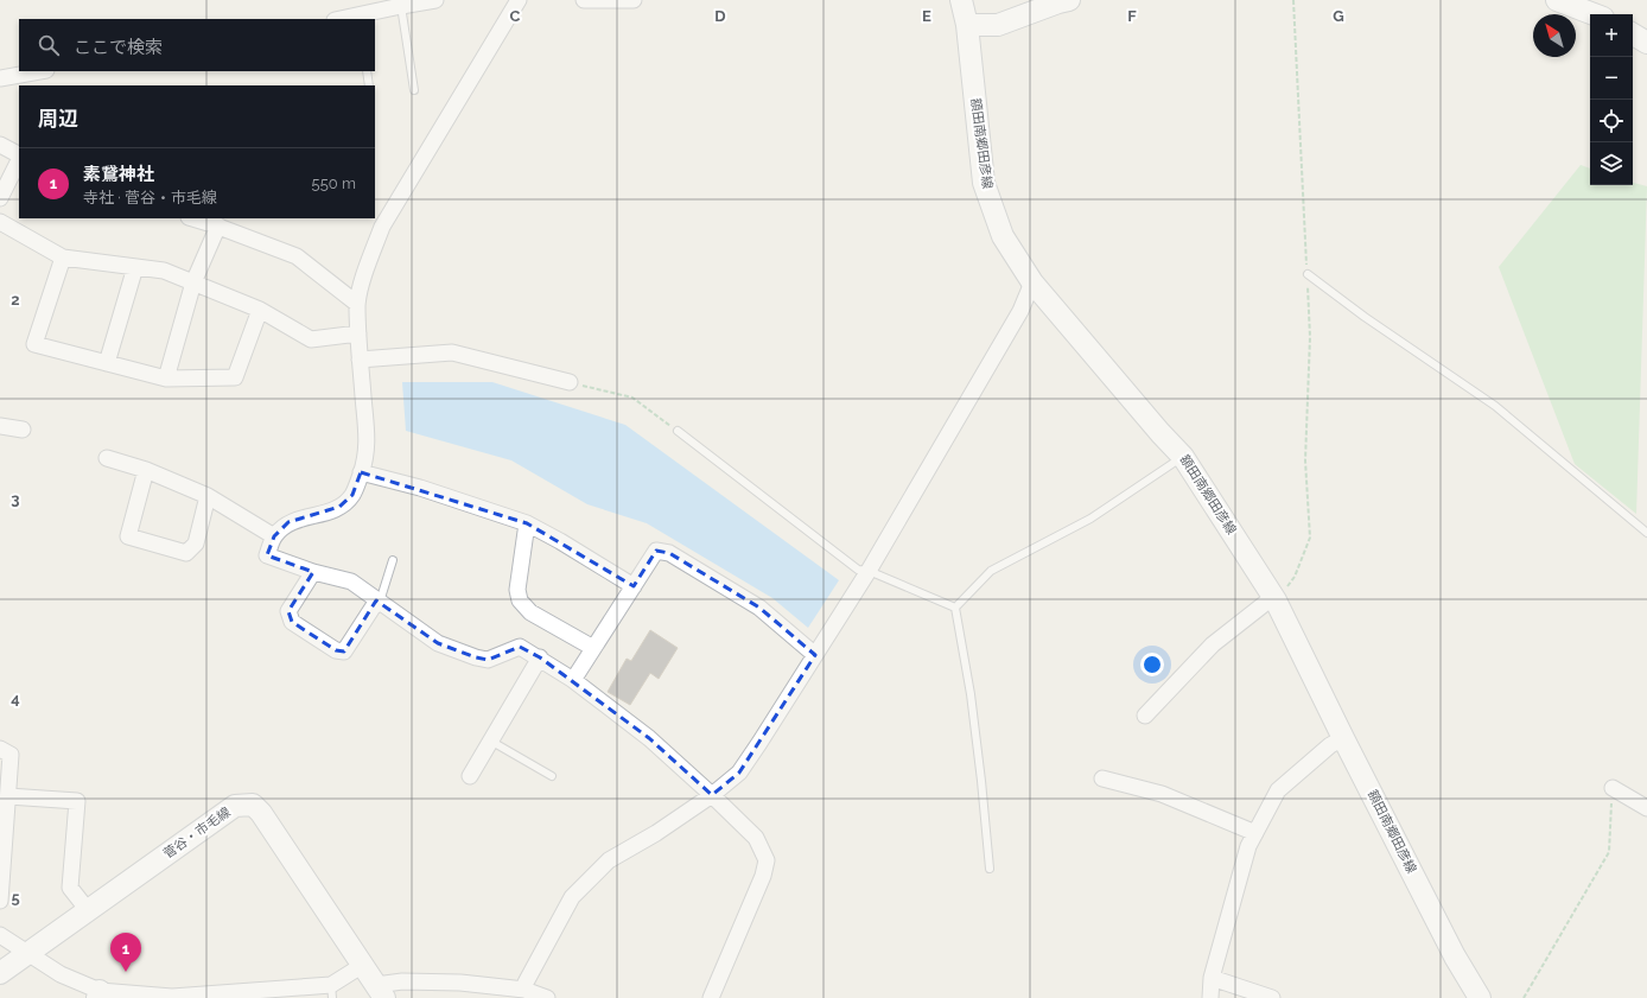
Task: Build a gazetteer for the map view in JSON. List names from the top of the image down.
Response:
{
  "streets": {
    "main road": ["額田南郷田彦線", "菅谷・市毛線"]
  },
  "north": "top left",
  "page": {
    "map_buttons": ["+", "−"],
    "search": "ここで検索",
    "heading": "周辺",
    "list": [
      {
        "mark": "1",
        "name": "素鵞神社",
        "note": "寺社 · 菅谷・市毛線",
        "value": "550 m"
      }
    ],
    "pins": "1"
  },
  "grid": {
    "columns": [
      "C",
      "D",
      "E",
      "F",
      "G"
    ],
    "rows": [
      "2",
      "3",
      "4",
      "5"
    ]
  }
}
